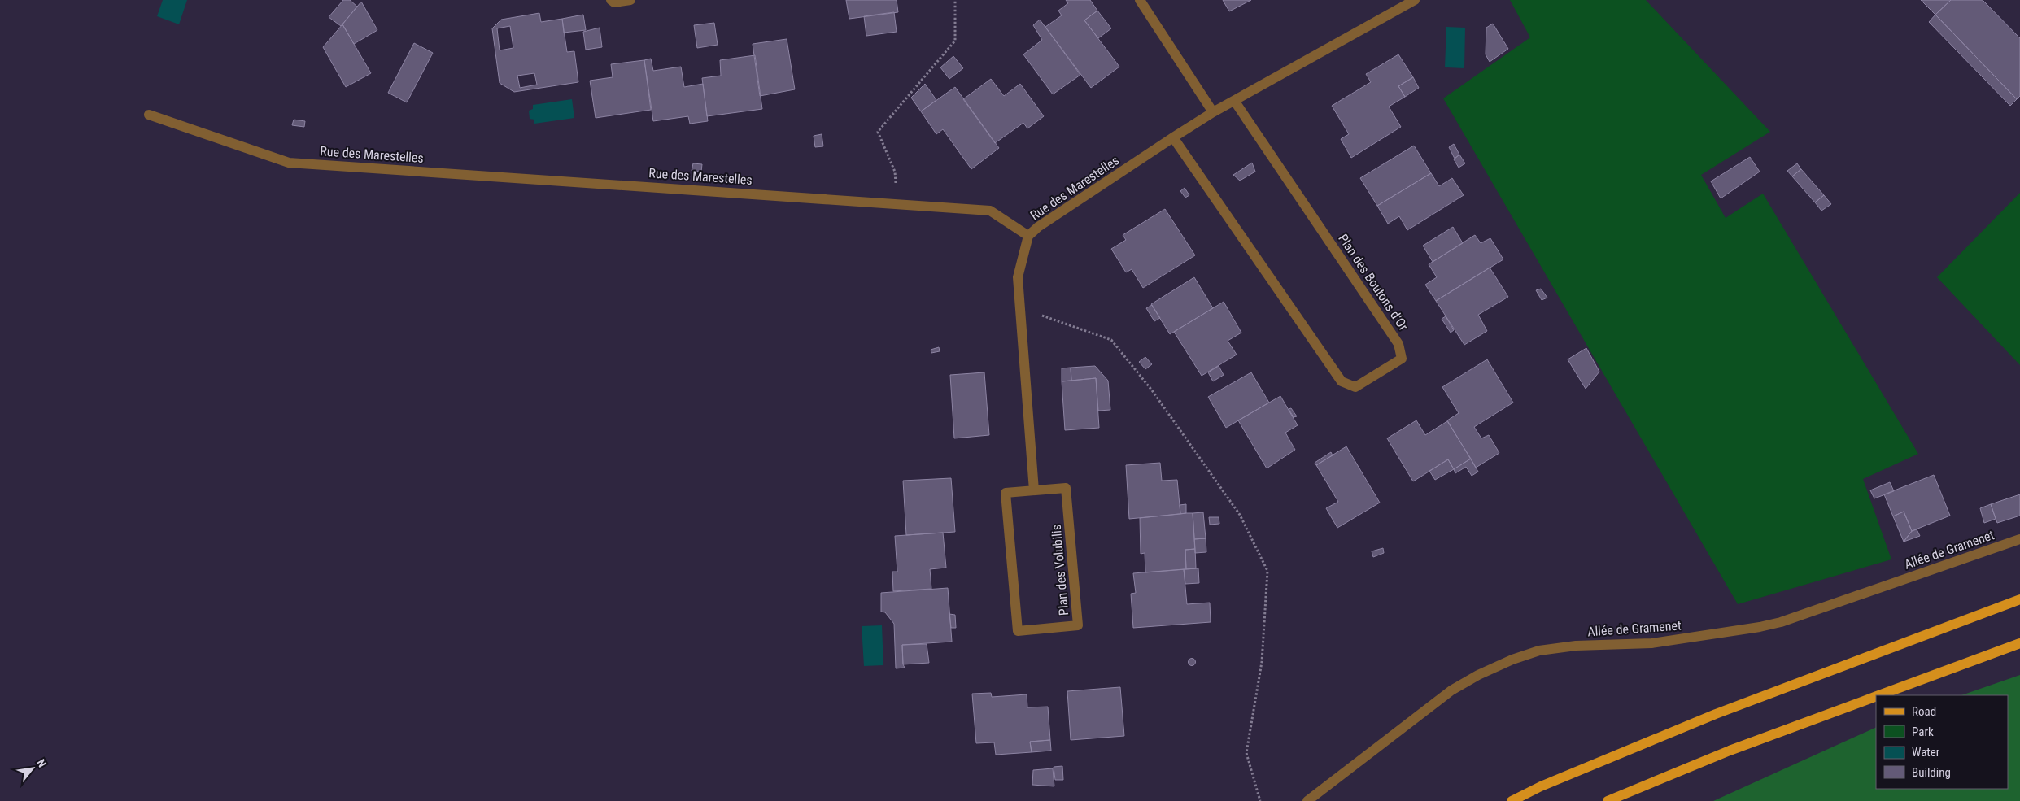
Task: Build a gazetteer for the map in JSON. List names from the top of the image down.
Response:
{
  "streets": {
    "street": [
      "Rue des Marestelles",
      "Plan des Boutons d'Or",
      "Allée de Gramenet",
      "Plan des Volubilis"
    ]
  },
  "crossings": [
    ["Rue des Marestelles", "Plan des Boutons d'Or"]
  ],
  "legend": [
    "Road",
    "Park",
    "Water",
    "Building"
  ],
  "north": "top right"
}
